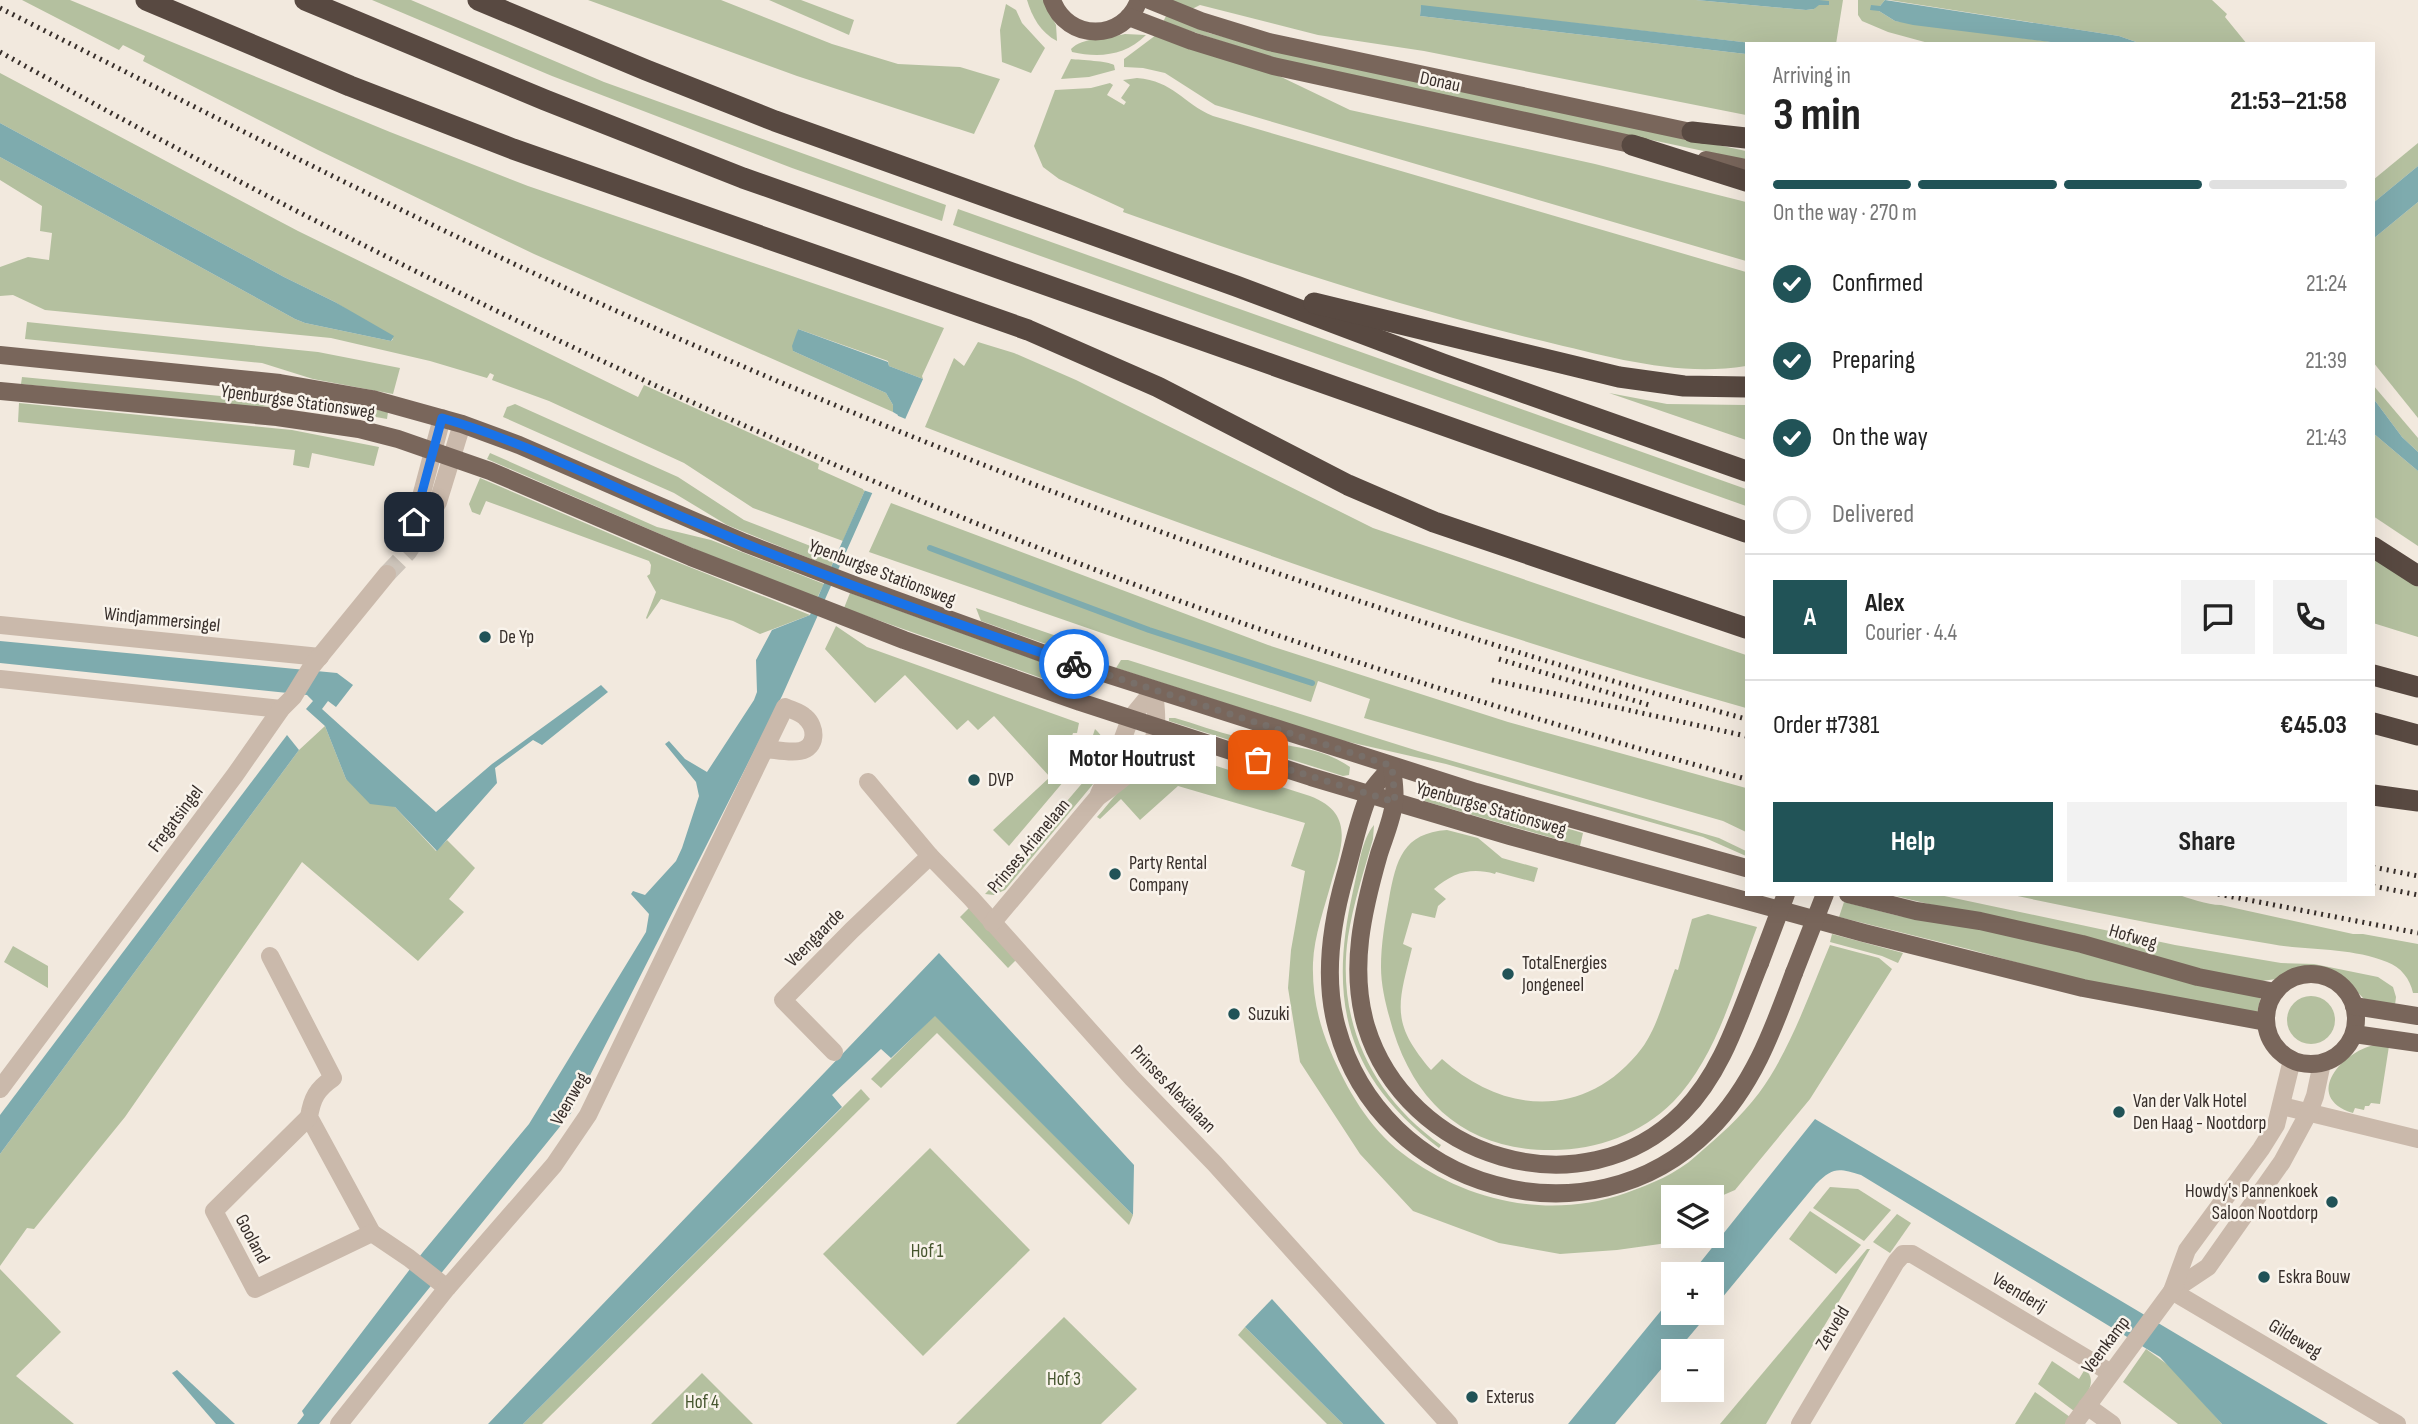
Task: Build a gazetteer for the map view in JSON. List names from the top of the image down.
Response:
{
  "streets": {
    "main road": ["Donau", "Ypenburgse Stationsweg", "Hofweg"],
    "street": [
      "Windjammersingel",
      "Fregatsingel",
      "Prinses Arianelaan",
      "Veengaarde",
      "Prinses Alexialaan",
      "Veenweg",
      "Gooland",
      "Veenderij",
      "Zetveld",
      "Gildeweg",
      "Veenkamp"
    ]
  },
  "crossings": [
    ["Ypenburgse Stationsweg", "Prinses Arianelaan"],
    ["Ypenburgse Stationsweg", "Hofweg"],
    ["Ypenburgse Stationsweg", "Veenkamp"],
    ["Windjammersingel", "Fregatsingel"],
    ["Prinses Arianelaan", "Prinses Alexialaan"],
    ["Hofweg", "Veenkamp"],
    ["Veengaarde", "Prinses Alexialaan"],
    ["Veenderij", "Zetveld"],
    ["Veenderij", "Veenkamp"],
    ["Gildeweg", "Veenkamp"]
  ],
  "parks": ["Hof 1", "Hof 3", "Hof 4"],
  "places": [
    "De Yp",
    "Motor Houtrust",
    "DVP",
    "Party Rental Company",
    "TotalEnergies Jongeneel",
    "Suzuki",
    "Van der Valk Hotel Den Haag - Nootdorp",
    "Howdy's Pannenkoek Saloon Nootdorp",
    "Eskra Bouw",
    "Exterus"
  ],
  "page": {
    "heading": ["3 min", "Arriving in", "21:53–21:58"],
    "panel": [
      "Alex",
      "Courier · 4.4",
      "Order #7381",
      "€45.03"
    ],
    "bar": "On the way · 270 m",
    "list": [
      ["Confirmed", "21:24"],
      ["Preparing", "21:39"],
      ["On the way", "21:43"],
      "Delivered"
    ],
    "round": "A",
    "bubble": "Motor Houtrust",
    "buttons": ["Help", "Share"],
    "map_buttons": ["+", "−"]
  }
}
